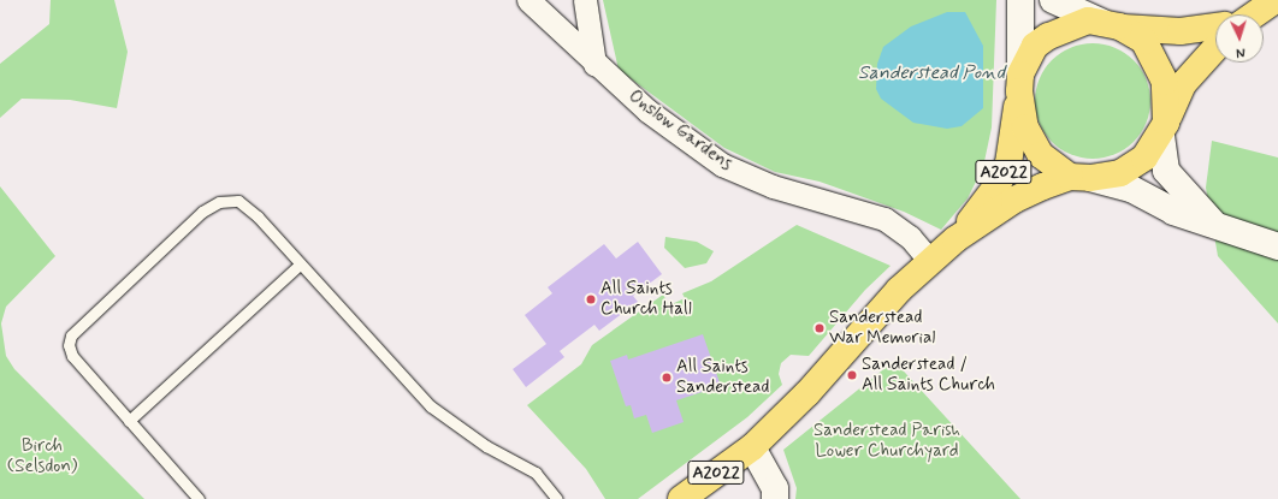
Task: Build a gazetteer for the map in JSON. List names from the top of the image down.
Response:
{
  "streets": {
    "main road": ["A2022"],
    "street": ["Onslow Gardens"]
  },
  "crossings": [
    ["Onslow Gardens", "A2022"]
  ],
  "water": ["Sanderstead Pond"],
  "parks": ["Sanderstead Parish Lower Churchyard", "Birch (Selsdon)"],
  "places": [
    "All Saints Church Hall",
    "Sanderstead War Memorial",
    "Sanderstead / All Saints Church",
    "All Saints Sanderstead"
  ],
  "north": "bottom"
}
